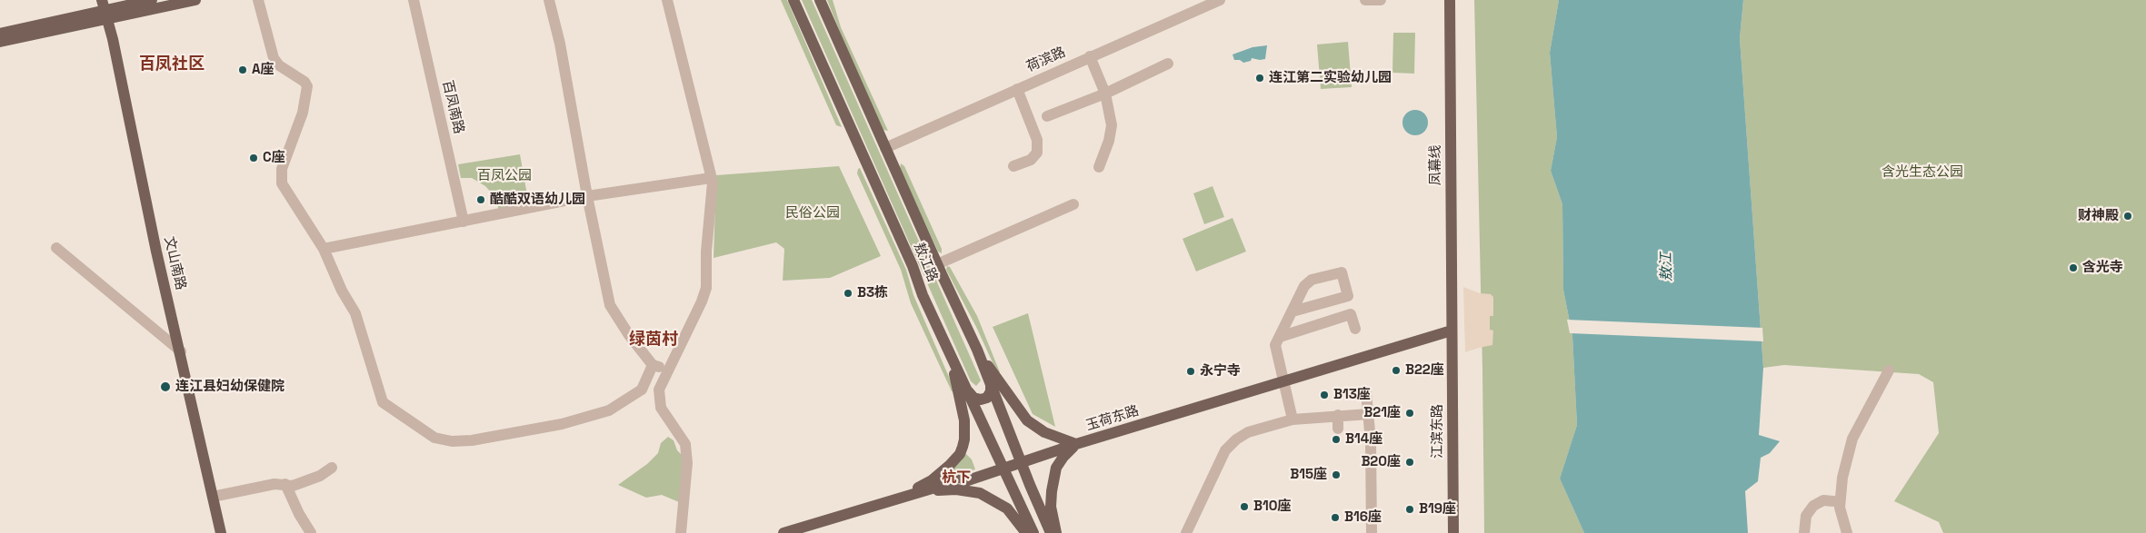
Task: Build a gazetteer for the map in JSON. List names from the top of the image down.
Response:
{
  "streets": {
    "main road": [
      "凤幕线",
      "敖江路",
      "文山南路",
      "玉荷东路",
      "江滨东路"
    ],
    "street": ["荷滨路", "百凤南路"]
  },
  "crossings": [
    ["荷滨路", "敖江路"],
    ["凤幕线", "玉荷东路"],
    ["凤幕线", "江滨东路"],
    ["敖江路", "玉荷东路"],
    ["玉荷东路", "江滨东路"]
  ],
  "districts": ["百凤社区", "绿茵村", "杭下"],
  "water": ["敖江"],
  "parks": ["含光生态公园", "百凤公园", "民俗公园"],
  "places": [
    "A座",
    "连江第二实验幼儿园",
    "C座",
    "酷酷双语幼儿园",
    "财神殿",
    "含光寺",
    "B3栋",
    "B22座",
    "永宁寺",
    "连江县妇幼保健院",
    "B13座",
    "B21座",
    "B14座",
    "B20座",
    "B15座",
    "B10座",
    "B19座",
    "B16座"
  ]
}
